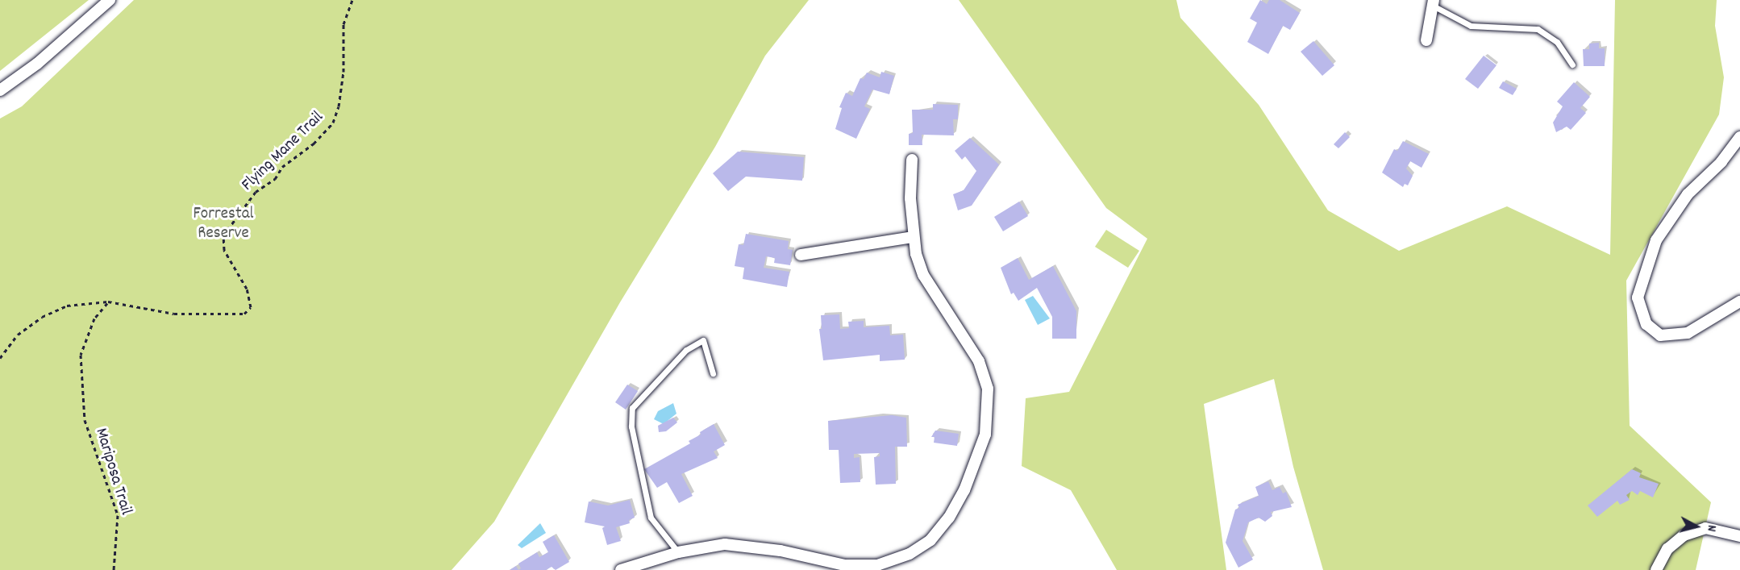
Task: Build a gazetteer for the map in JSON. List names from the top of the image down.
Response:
{
  "streets": {
    "path": ["Flying Mane Trail", "Mariposa Trail"]
  },
  "crossings": [
    ["Flying Mane Trail", "Mariposa Trail"]
  ],
  "parks": ["Forrestal Reserve"],
  "north": "right"
}
